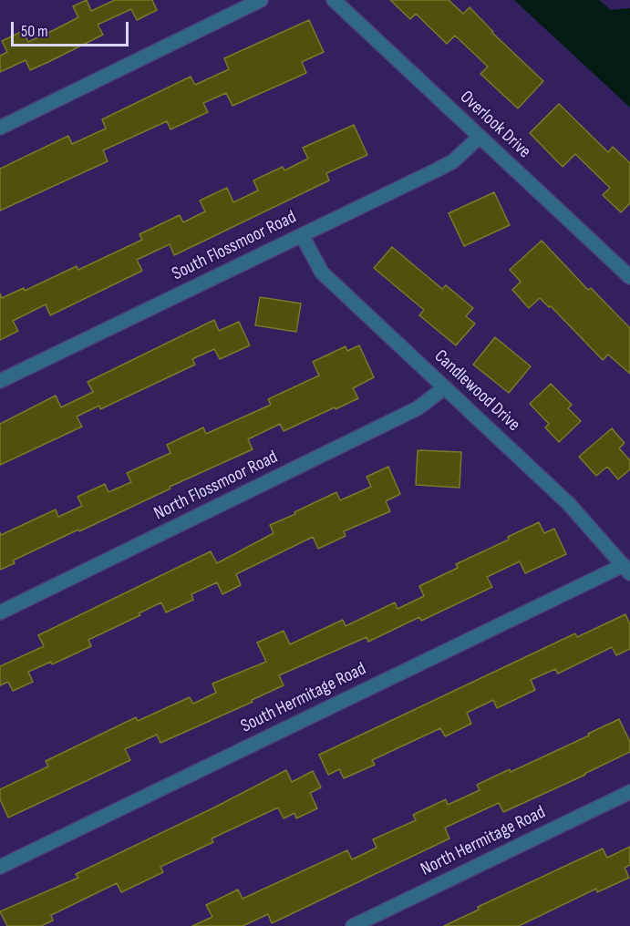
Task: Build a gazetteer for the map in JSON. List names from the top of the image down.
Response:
{
  "streets": {
    "street": [
      "Overlook Drive",
      "South Flossmoor Road",
      "Candlewood Drive",
      "North Flossmoor Road",
      "South Hermitage Road",
      "North Hermitage Road"
    ]
  },
  "crossings": [
    ["Overlook Drive", "South Flossmoor Road"],
    ["South Flossmoor Road", "Candlewood Drive"],
    ["Candlewood Drive", "North Flossmoor Road"],
    ["Candlewood Drive", "South Hermitage Road"]
  ],
  "scale_bar": "50 m"
}
